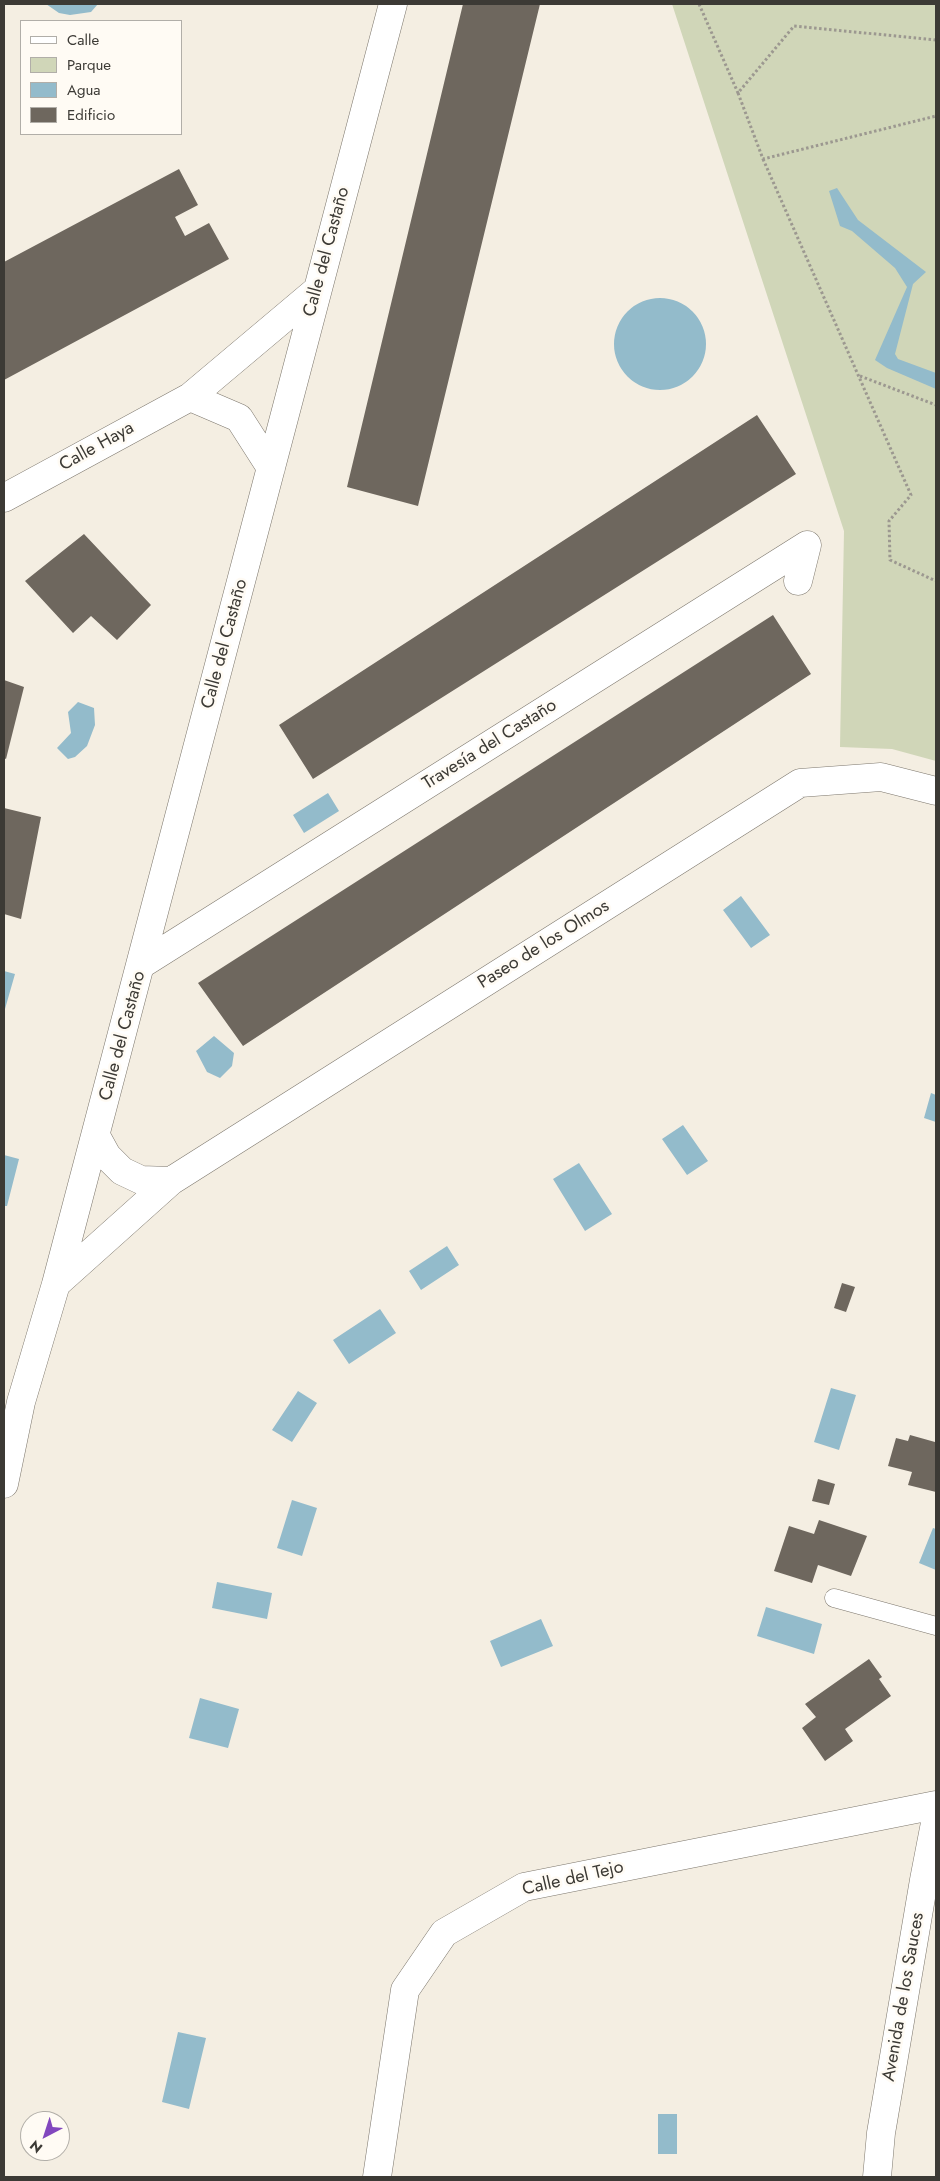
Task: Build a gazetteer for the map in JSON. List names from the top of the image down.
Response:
{
  "streets": {
    "street": [
      "Calle del Castaño",
      "Calle Haya",
      "Travesía del Castaño",
      "Paseo de los Olmos",
      "Calle del Tejo",
      "Avenida de los Sauces"
    ]
  },
  "crossings": [
    ["Calle del Castaño", "Calle Haya"],
    ["Calle del Castaño", "Travesía del Castaño"],
    ["Calle del Castaño", "Paseo de los Olmos"]
  ],
  "legend": [
    "Calle",
    "Parque",
    "Agua",
    "Edificio"
  ],
  "north": "bottom left"
}
